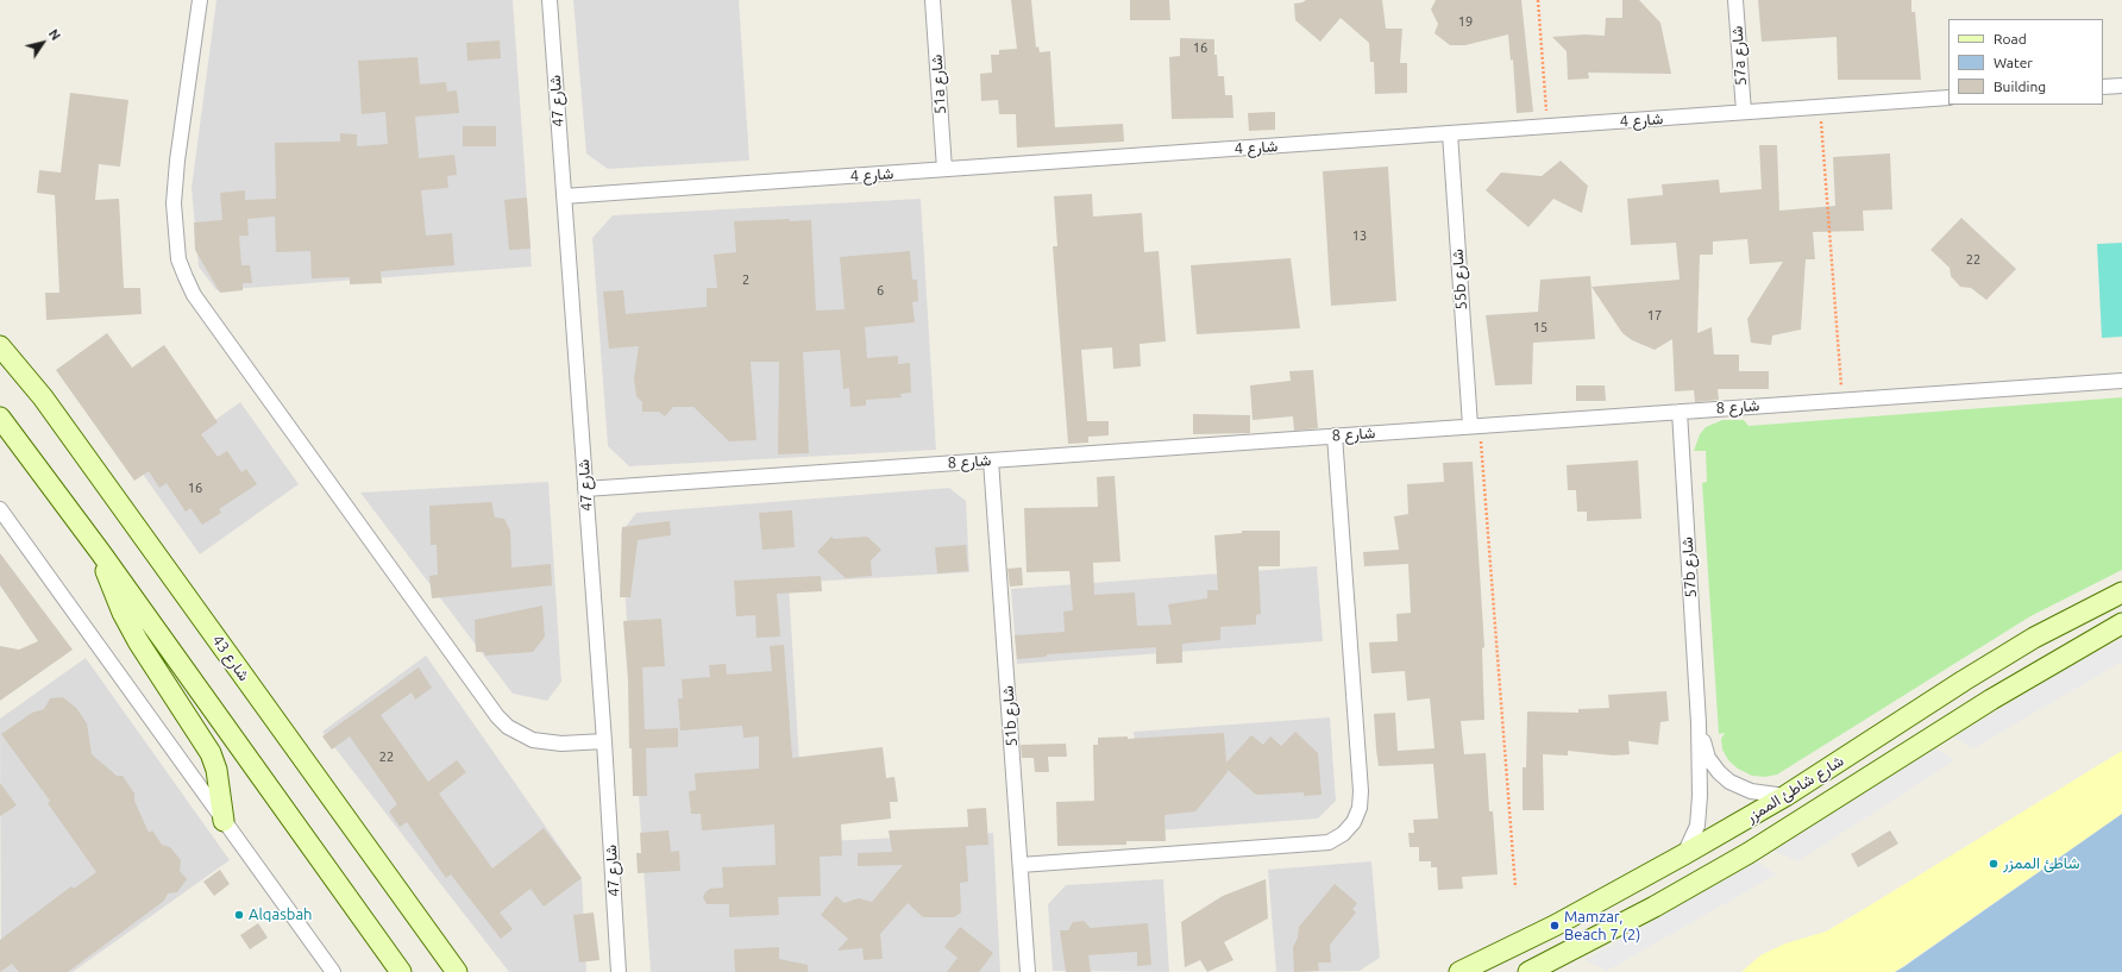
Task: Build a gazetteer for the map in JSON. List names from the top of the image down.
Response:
{
  "streets": {
    "main road": ["شارع 43", "شارع شاطئ الممزر"],
    "street": [
      "57a شارع",
      "51a شارع",
      "شارع 47",
      "شارع 4",
      "55b شارع",
      "شارع 8",
      "57b شارع",
      "51b شارع"
    ]
  },
  "crossings": [
    ["57a شارع", "شارع 4"],
    ["51a شارع", "شارع 4"],
    ["شارع 47", "شارع 4"],
    ["شارع 47", "شارع 8"],
    ["شارع 4", "55b شارع"],
    ["55b شارع", "شارع 8"],
    ["شارع 8", "57b شارع"],
    ["شارع 8", "51b شارع"],
    ["57b شارع", "شارع شاطئ الممزر"]
  ],
  "places": ["شاطئ الممزر", "Alqasbah", "Mamzar, Beach 7 (2)"],
  "house_numbers": [
    "19",
    "16",
    "13",
    "22",
    "2",
    "6",
    "17",
    "15",
    "16",
    "22"
  ],
  "legend": ["Road", "Water", "Building"],
  "north": "top right"
}
